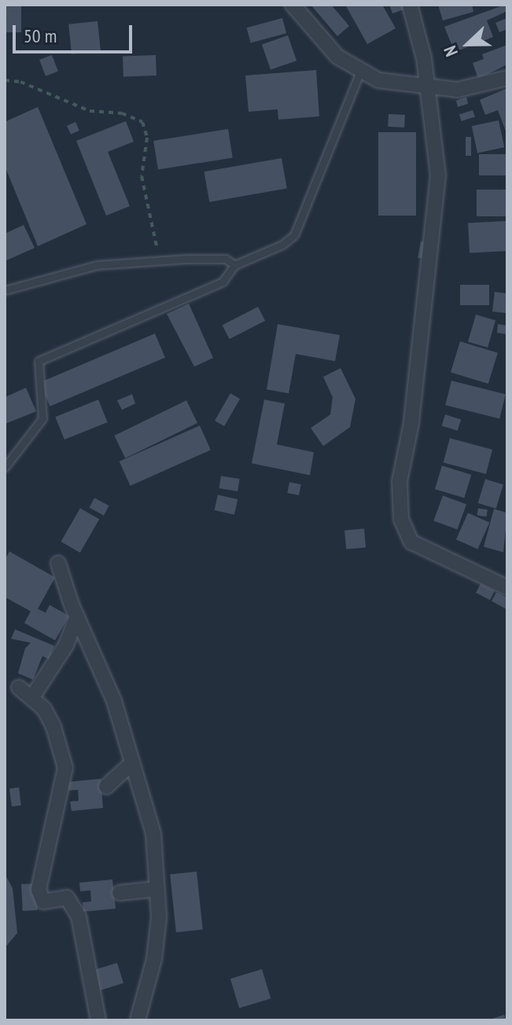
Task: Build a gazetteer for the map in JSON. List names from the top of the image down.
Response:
{
  "scale_bar": "50 m",
  "north": "left"
}
